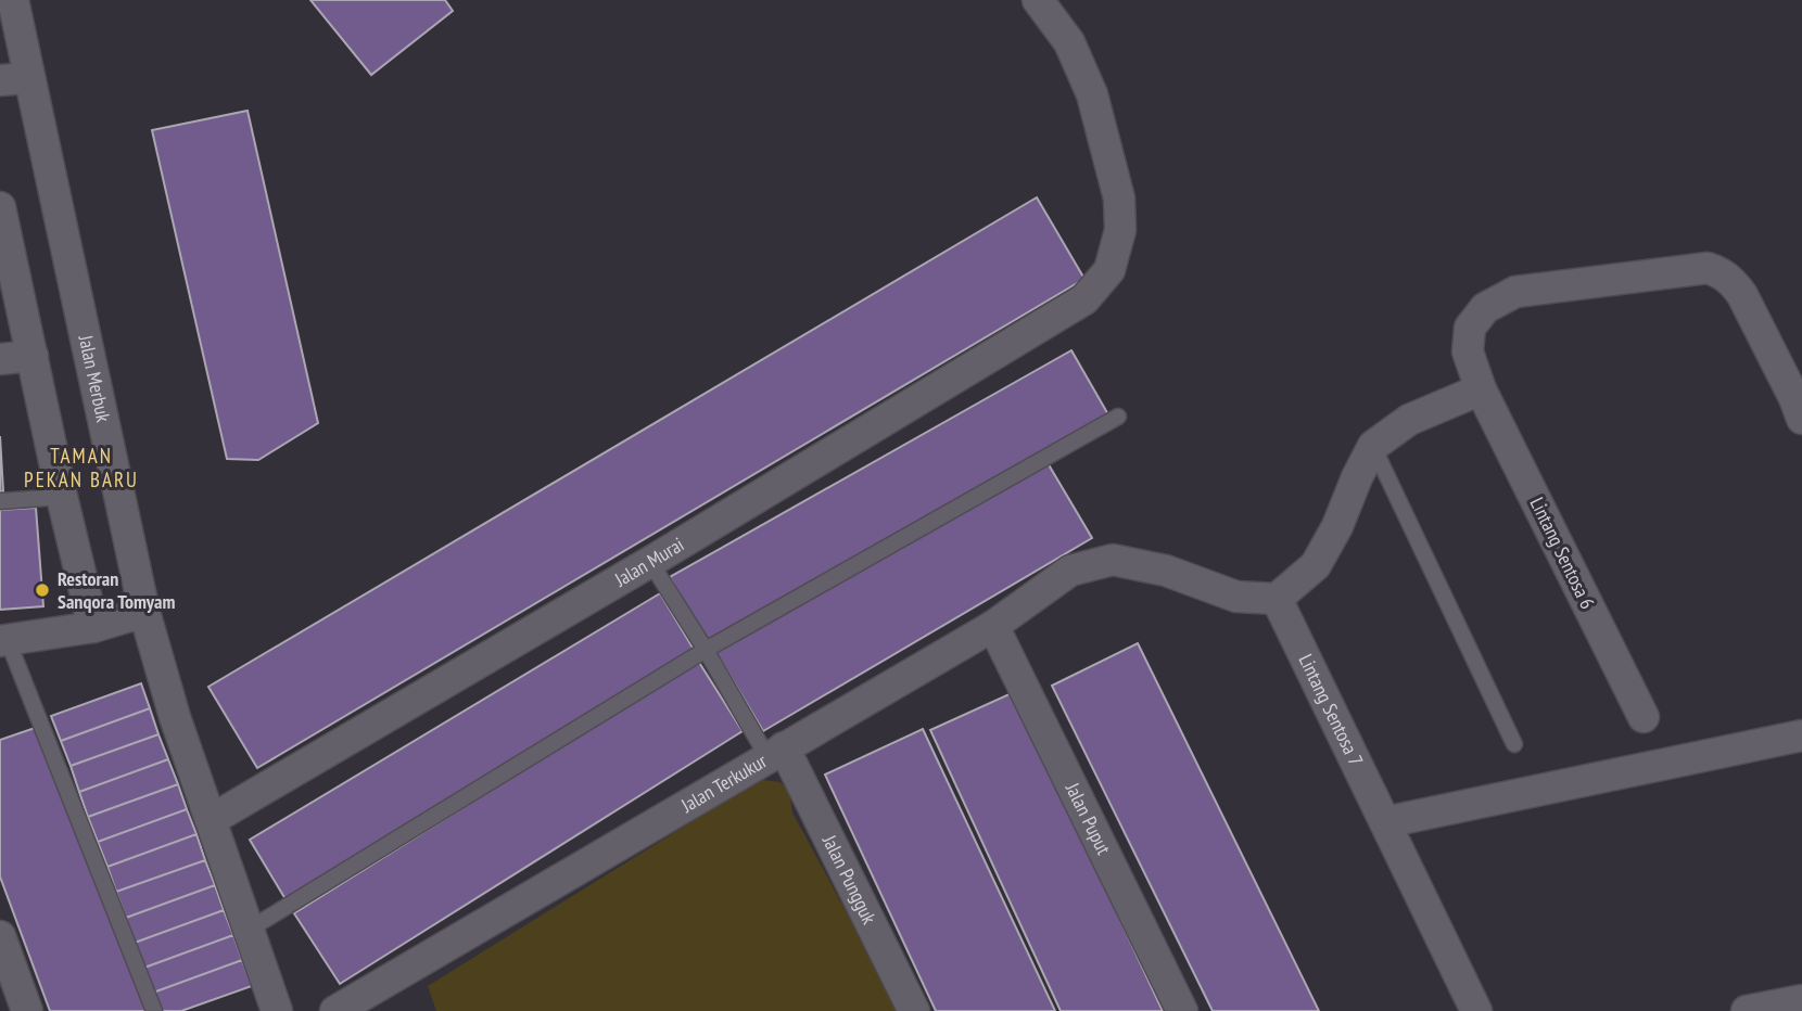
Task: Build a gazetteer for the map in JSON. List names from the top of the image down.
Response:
{
  "streets": {
    "street": [
      "Jalan Merbuk",
      "Lintang Sentosa 6",
      "Jalan Murai",
      "Lintang Sentosa 7",
      "Jalan Terkukur",
      "Jalan Puput",
      "Jalan Pungguk"
    ]
  },
  "crossings": [
    ["Jalan Merbuk", "Jalan Murai"],
    ["Lintang Sentosa 7", "Jalan Terkukur"],
    ["Jalan Terkukur", "Jalan Puput"],
    ["Jalan Terkukur", "Jalan Pungguk"]
  ],
  "districts": ["TAMAN PEKAN BARU"],
  "places": ["Restoran Sanqora Tomyam"]
}
